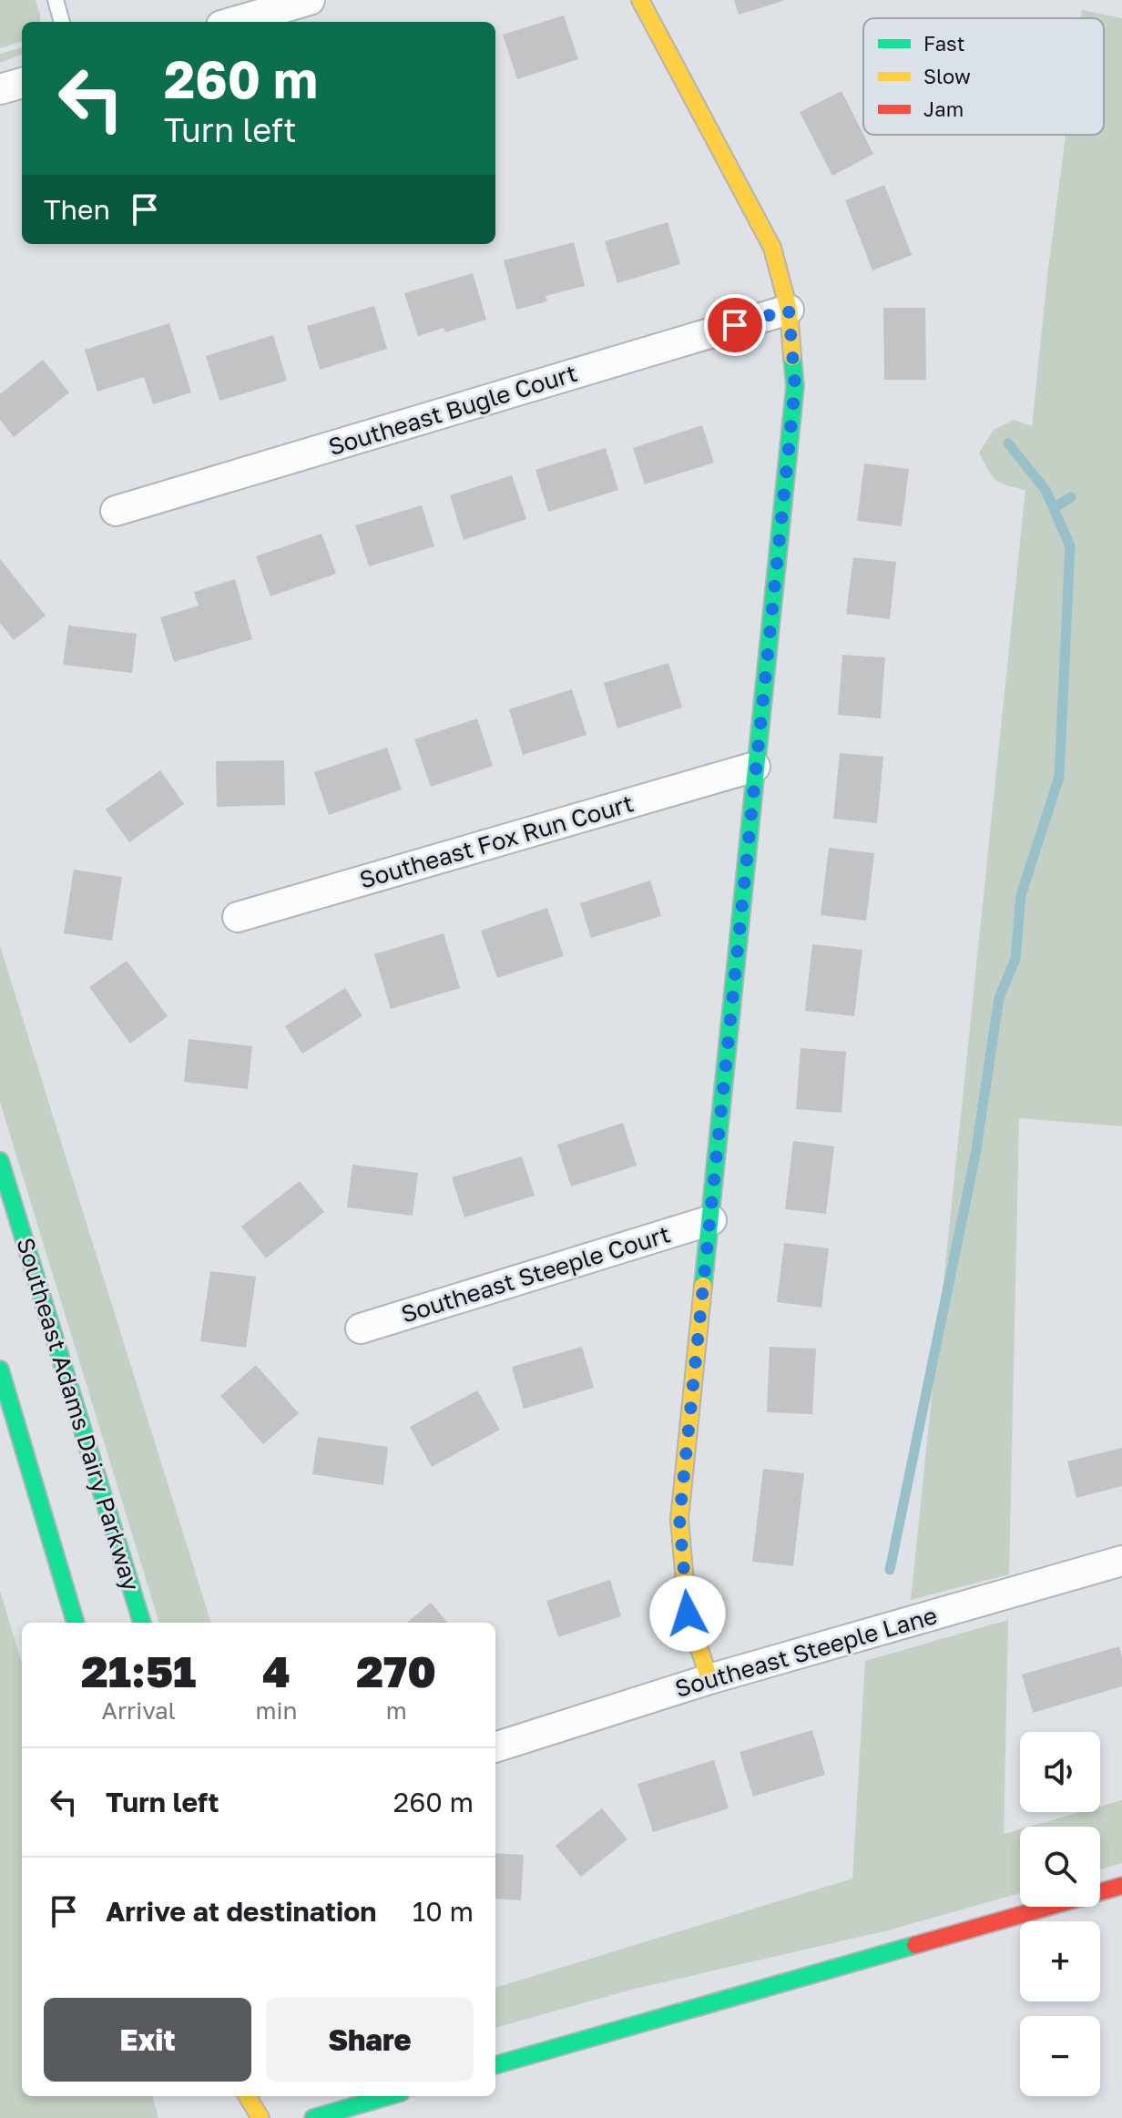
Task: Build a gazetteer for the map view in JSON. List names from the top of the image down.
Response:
{
  "streets": {
    "street": [
      "Southeast Bugle Court",
      "Southeast Fox Run Court",
      "Southeast Steeple Court",
      "Southeast Adams Dairy Parkway",
      "Southeast Steeple Lane"
    ]
  },
  "legend": ["Fast", "Slow", "Jam"],
  "page": {
    "turn": ["260 m", "Turn left"],
    "then": "Then",
    "eta": [
      "21:51",
      "Arrival",
      "4",
      "min",
      "270",
      "m"
    ],
    "map_buttons": ["+", "−"],
    "list": [
      {
        "name": "Turn left",
        "value": "260 m"
      },
      {
        "name": "Arrive at destination",
        "value": "10 m"
      }
    ],
    "buttons": ["Exit", "Share"]
  }
}
